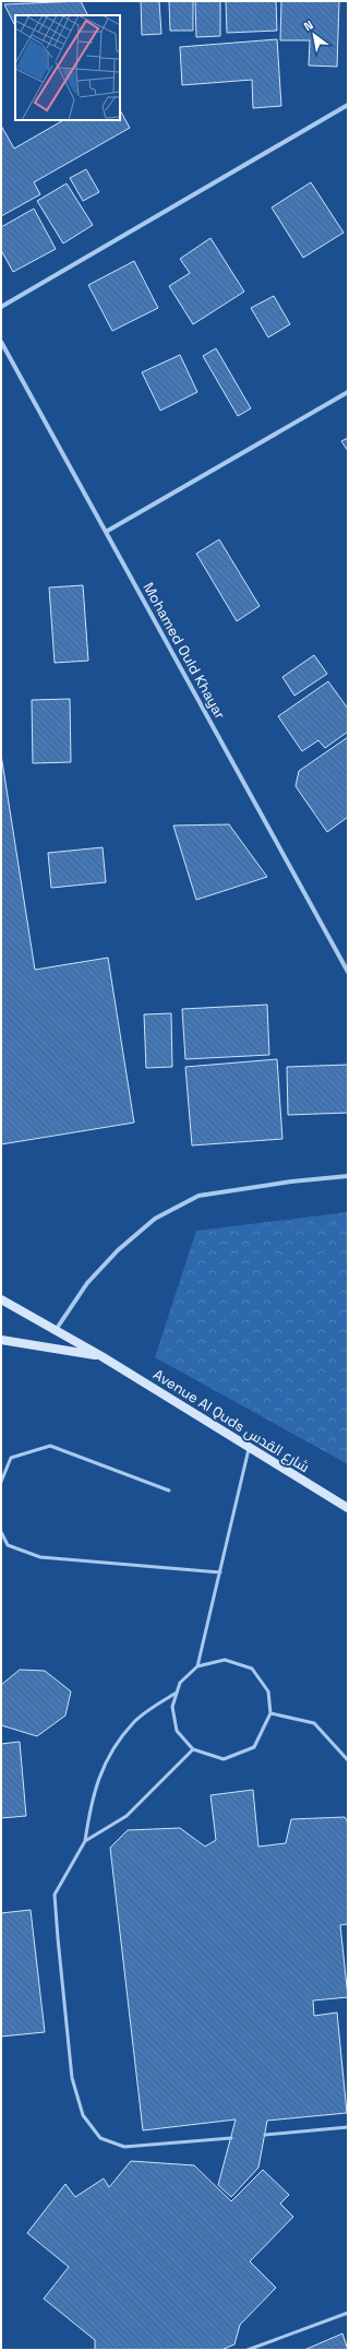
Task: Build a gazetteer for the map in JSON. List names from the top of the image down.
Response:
{
  "streets": {
    "street": ["Mohamed Ould Khayar", "Avenue Al Quds شارع القدس"]
  },
  "north": "top left"
}
